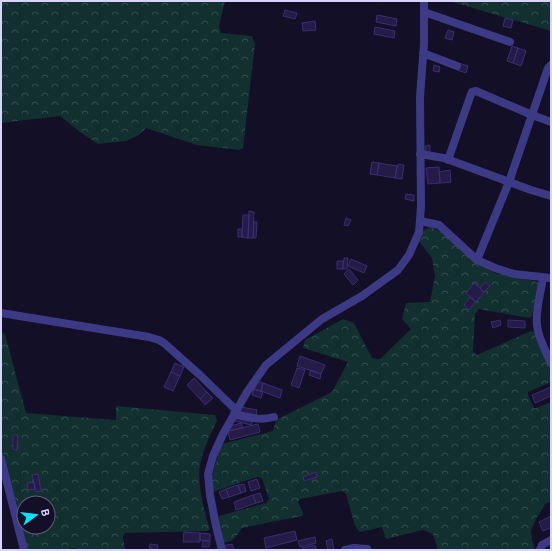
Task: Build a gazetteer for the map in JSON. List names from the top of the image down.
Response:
{
  "north": "right"
}
